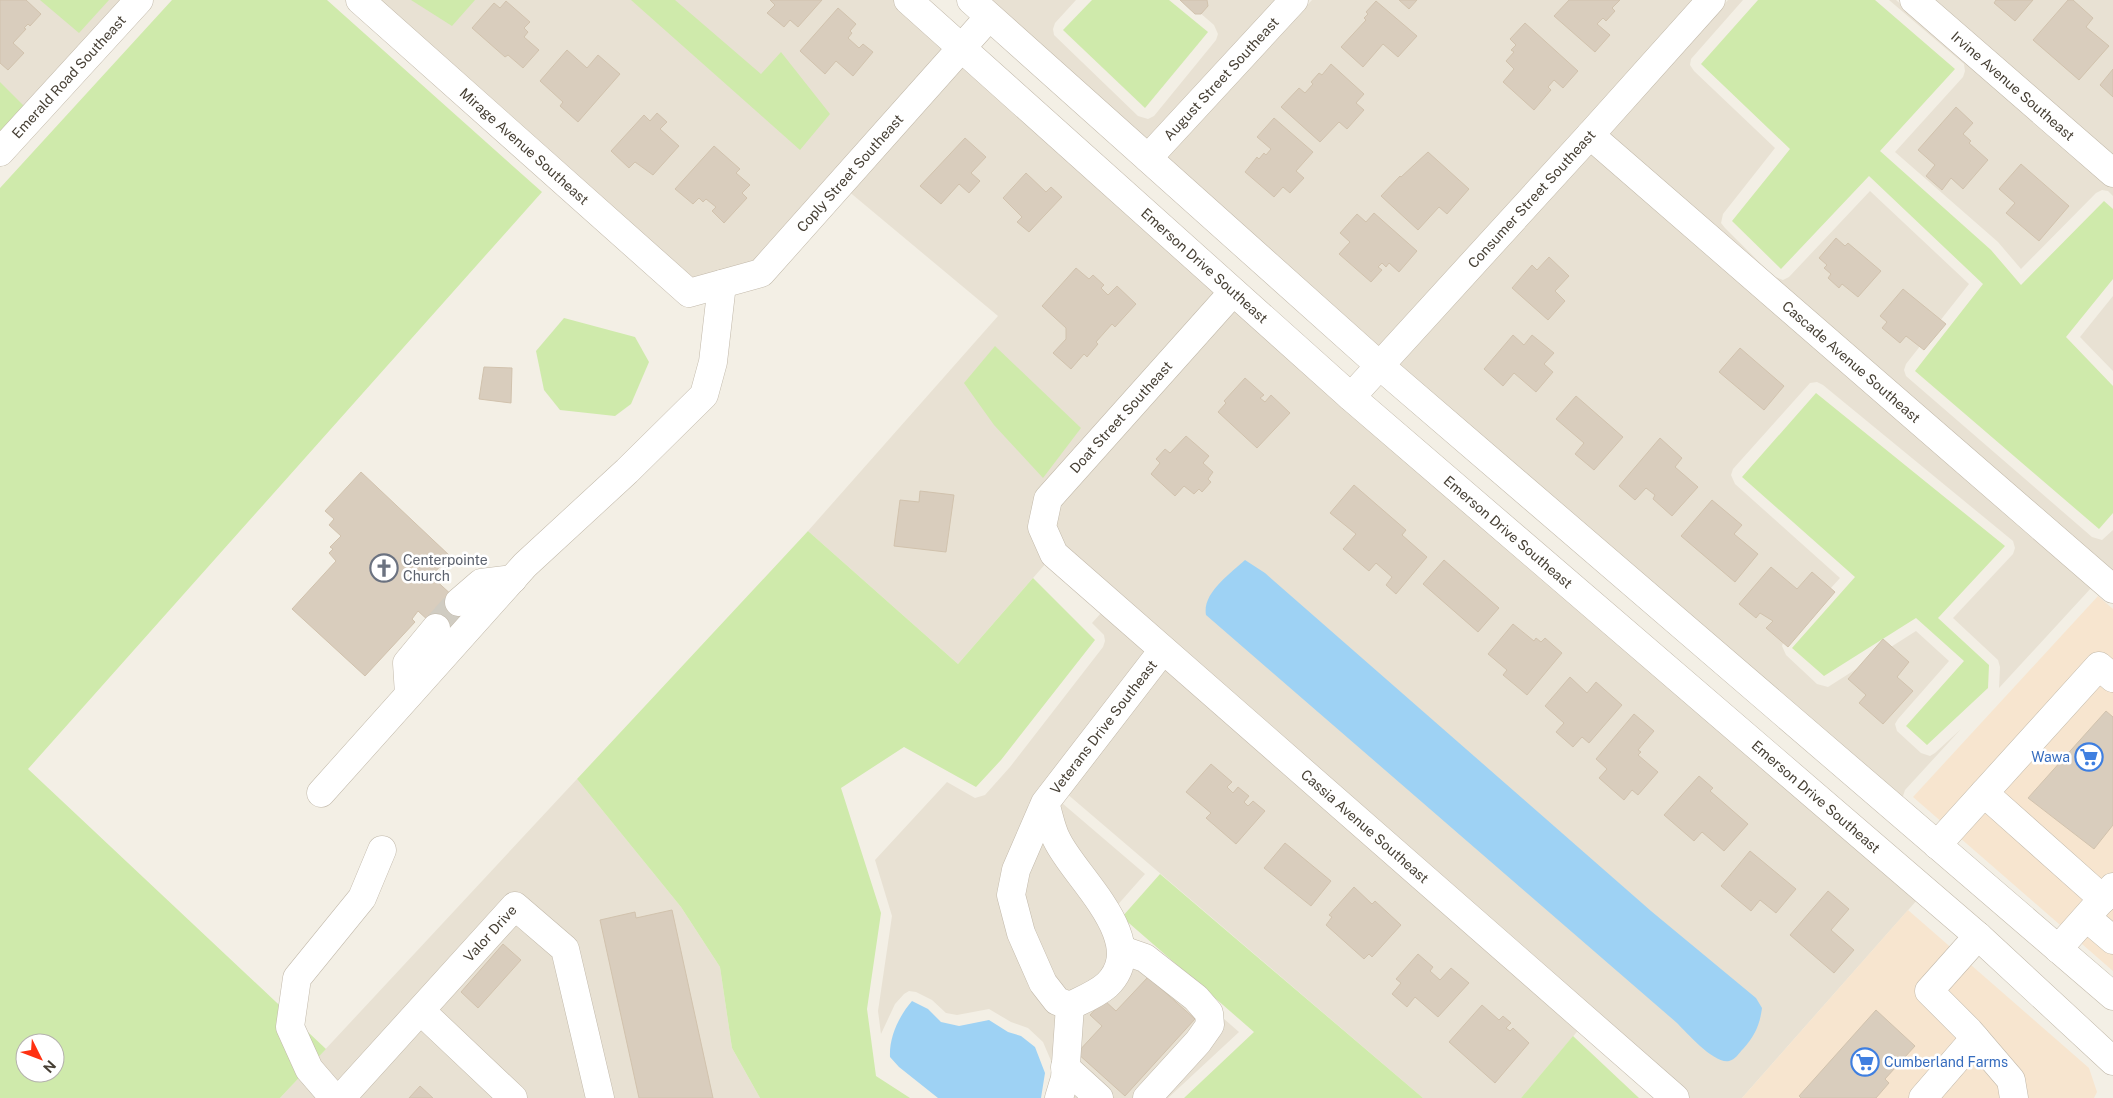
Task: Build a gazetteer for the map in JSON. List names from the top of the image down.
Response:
{
  "streets": {
    "street": [
      "Emerald Road Southeast",
      "August Street Southeast",
      "Irvine Avenue Southeast",
      "Mirage Avenue Southeast",
      "Coply Street Southeast",
      "Consumer Street Southeast",
      "Emerson Drive Southeast",
      "Cascade Avenue Southeast",
      "Doat Street Southeast",
      "Veterans Drive Southeast",
      "Cassia Avenue Southeast",
      "Valor Drive"
    ]
  },
  "crossings": [
    ["Mirage Avenue Southeast", "Coply Street Southeast"],
    ["Coply Street Southeast", "Emerson Drive Southeast"],
    ["Consumer Street Southeast", "Emerson Drive Southeast"],
    ["Consumer Street Southeast", "Cascade Avenue Southeast"],
    ["Emerson Drive Southeast", "Doat Street Southeast"],
    ["Doat Street Southeast", "Cassia Avenue Southeast"],
    ["Veterans Drive Southeast", "Cassia Avenue Southeast"]
  ],
  "places": {
    "church": ["Centerpointe Church"],
    "supermarket": ["Wawa", "Cumberland Farms"]
  },
  "north": "bottom right"
}
